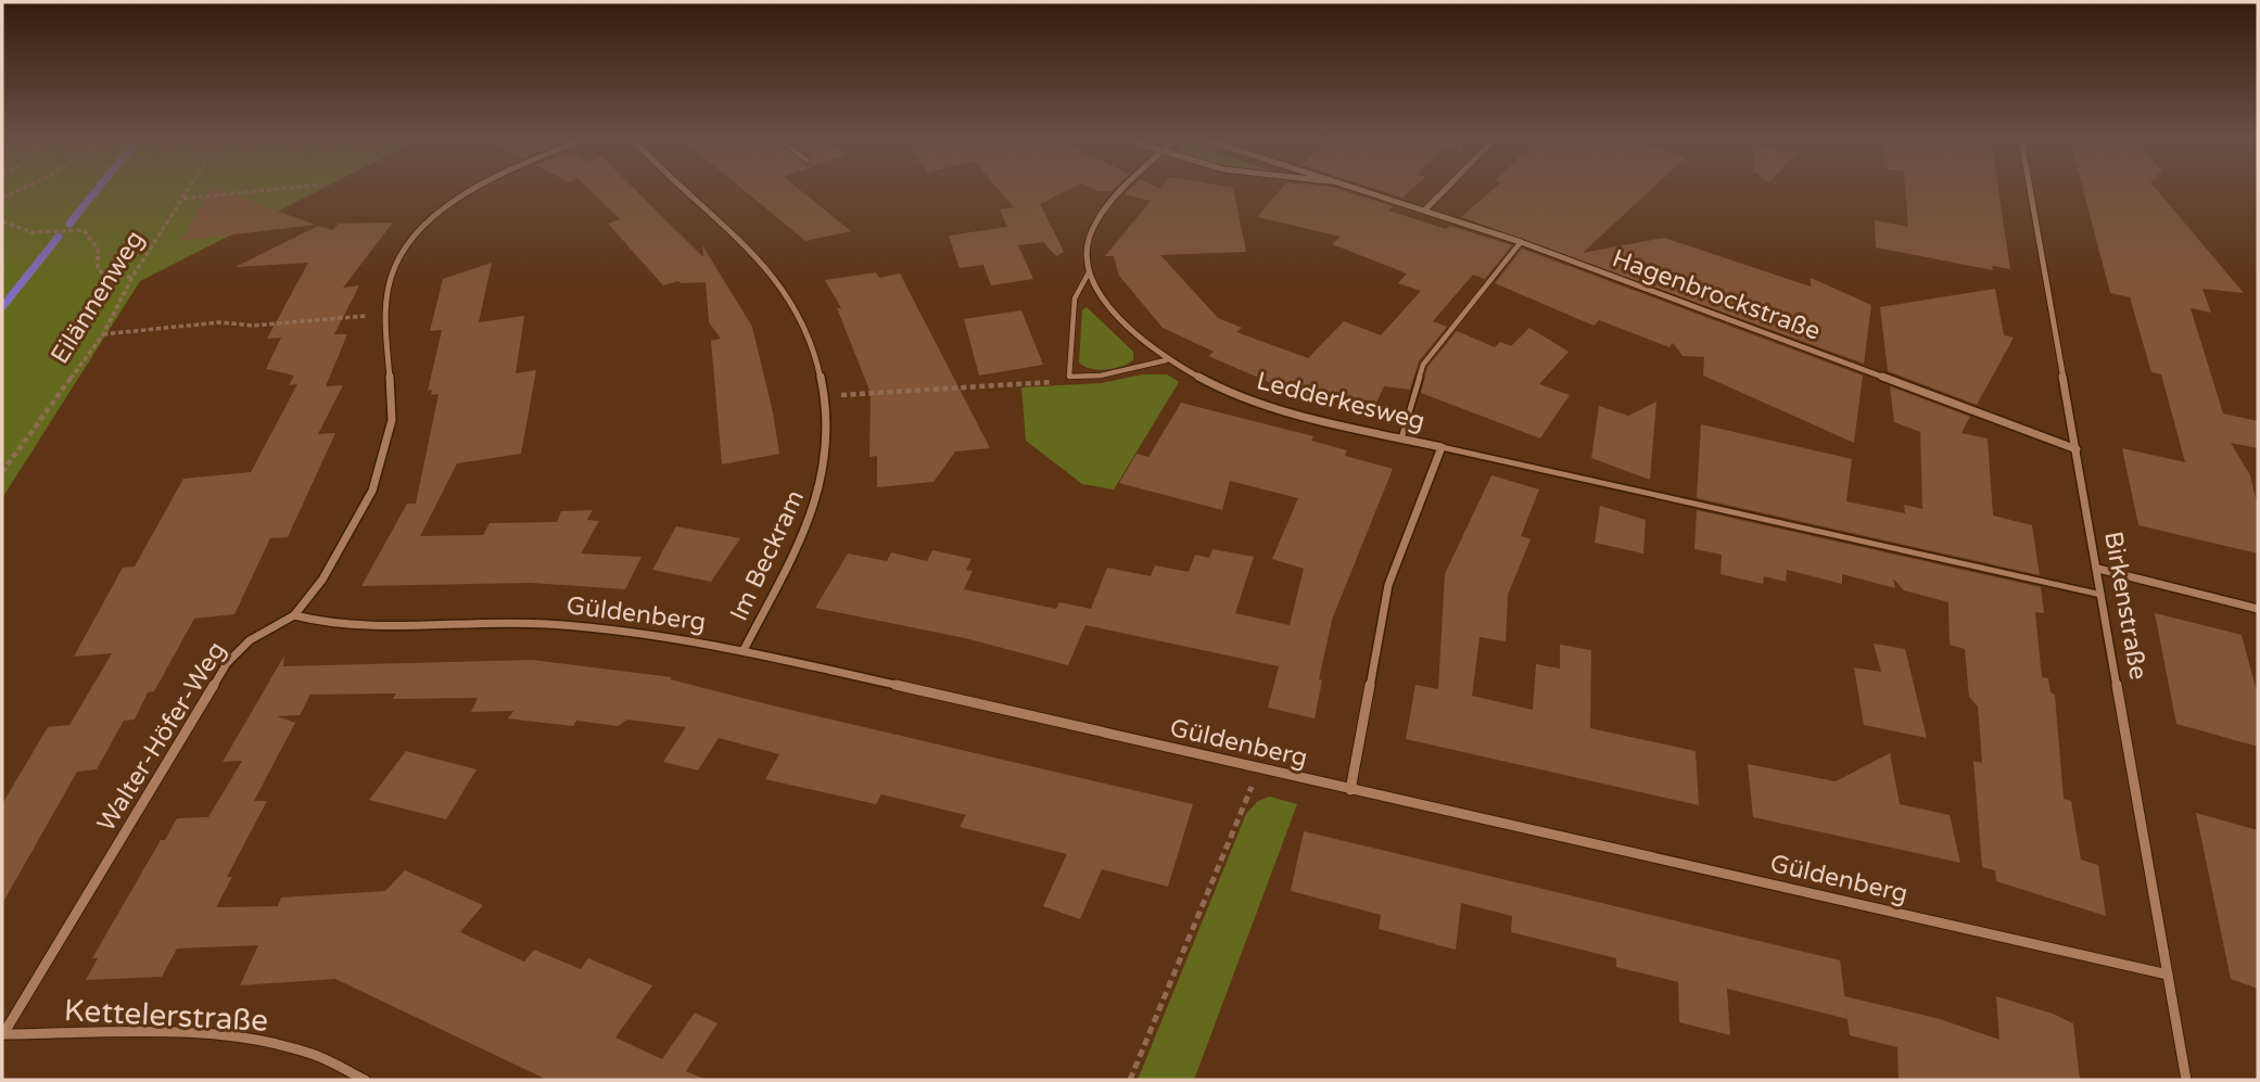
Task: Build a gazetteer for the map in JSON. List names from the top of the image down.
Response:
{
  "streets": {
    "street": [
      "Hagenbrockstraße",
      "Ledderkesweg",
      "Im Beckram",
      "Birkenstraße",
      "Güldenberg",
      "Walter-Höfer-Weg",
      "Kettelerstraße"
    ],
    "path": ["Eilännenweg"]
  },
  "crossings": [
    ["Hagenbrockstraße", "Birkenstraße"],
    ["Ledderkesweg", "Güldenberg"],
    ["Im Beckram", "Güldenberg"],
    ["Birkenstraße", "Güldenberg"],
    ["Güldenberg", "Walter-Höfer-Weg"],
    ["Walter-Höfer-Weg", "Kettelerstraße"]
  ]
}
